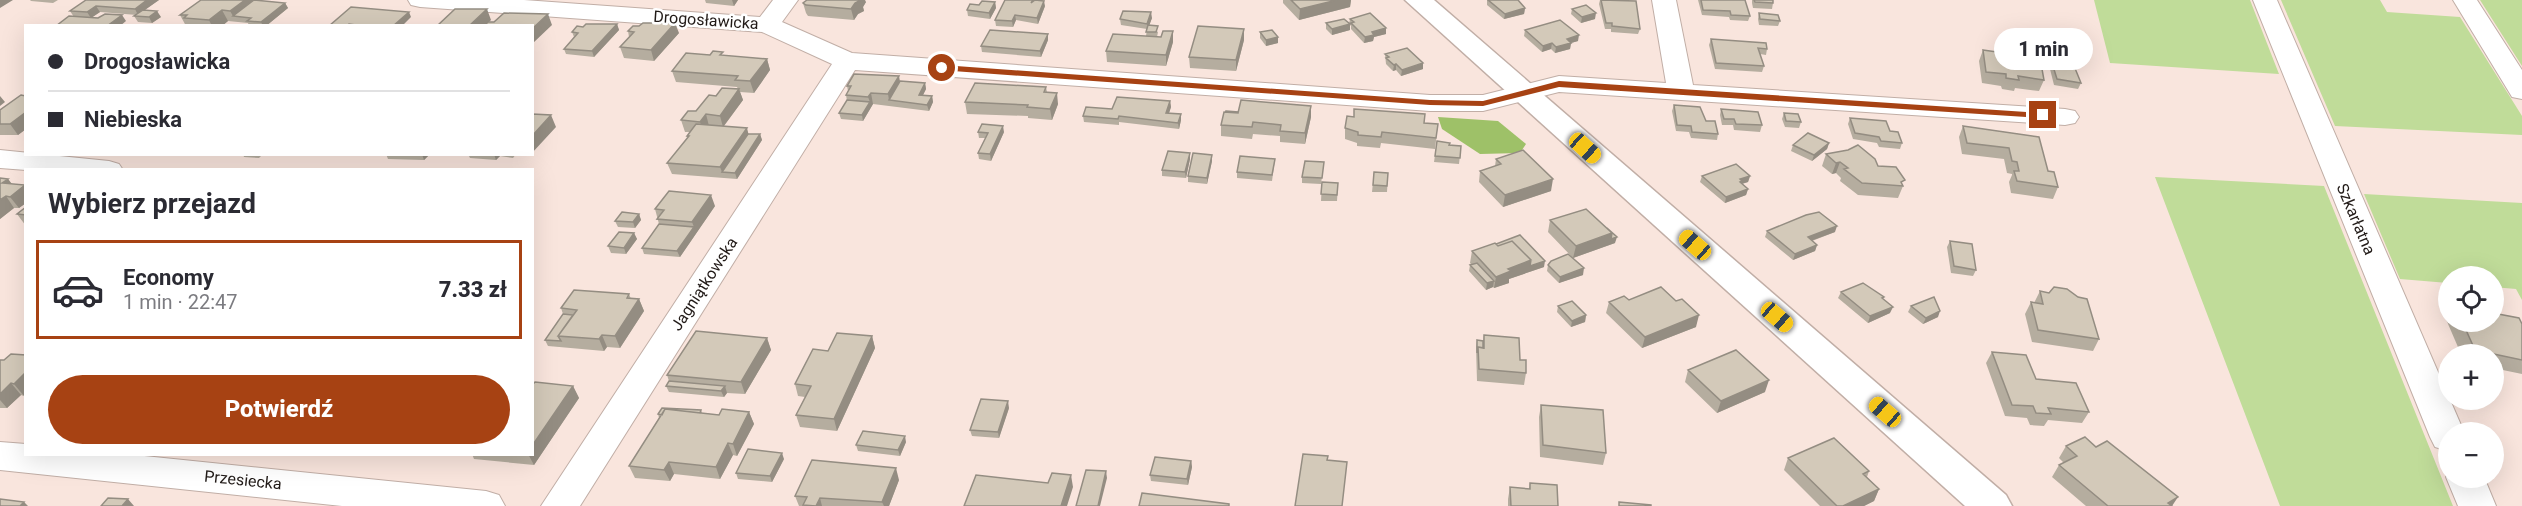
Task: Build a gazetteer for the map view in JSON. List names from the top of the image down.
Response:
{
  "streets": {
    "street": [
      "Drogosławicka",
      "Szkarłatna",
      "Jagniątkowska",
      "Przesiecka"
    ]
  },
  "crossings": [
    ["Drogosławicka", "Jagniątkowska"]
  ],
  "page": {
    "banner": ["Drogosławicka", "Niebieska"],
    "bubble": "1 min",
    "heading": "Wybierz przejazd",
    "list": [
      {
        "name": "Economy",
        "note": "1 min · 22:47",
        "value": "7.33 zł"
      }
    ],
    "map_buttons": ["+", "−"],
    "buttons": "Potwierdź"
  }
}
